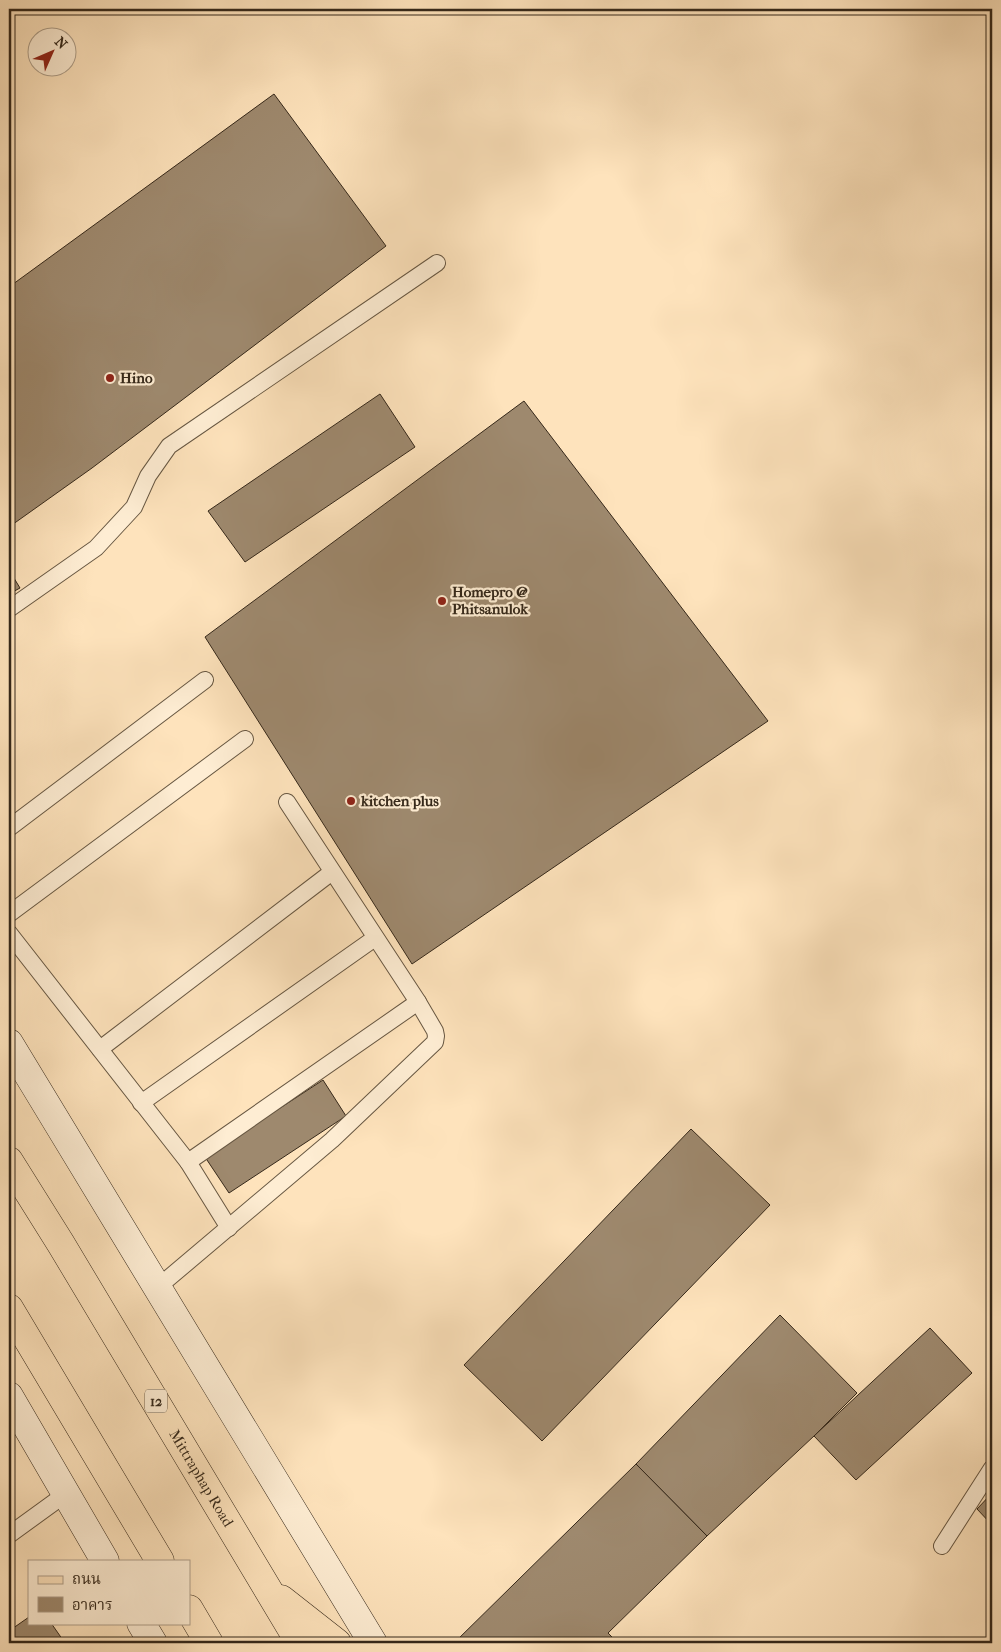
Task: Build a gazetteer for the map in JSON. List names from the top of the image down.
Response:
{
  "streets": {
    "main road": ["12", "Mittraphap Road"]
  },
  "places": ["Hino", "Homepro @ Phitsanulok", "kitchen plus"],
  "legend": ["ถนน", "อาคาร"],
  "north": "top right"
}
